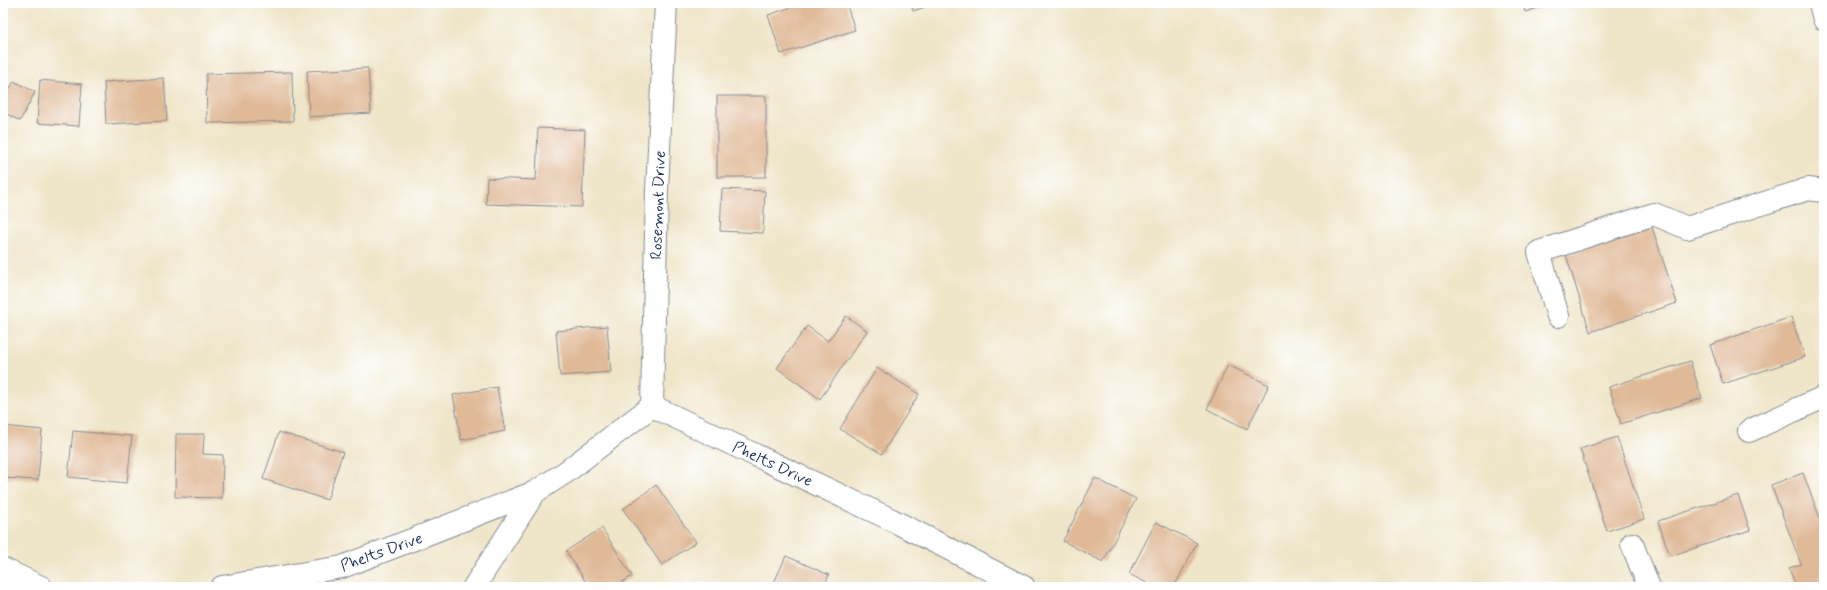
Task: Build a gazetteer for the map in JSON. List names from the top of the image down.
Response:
{
  "streets": {
    "street": ["Rosemont Drive", "Phelts Drive"]
  },
  "crossings": [
    ["Rosemont Drive", "Phelts Drive"]
  ]
}
